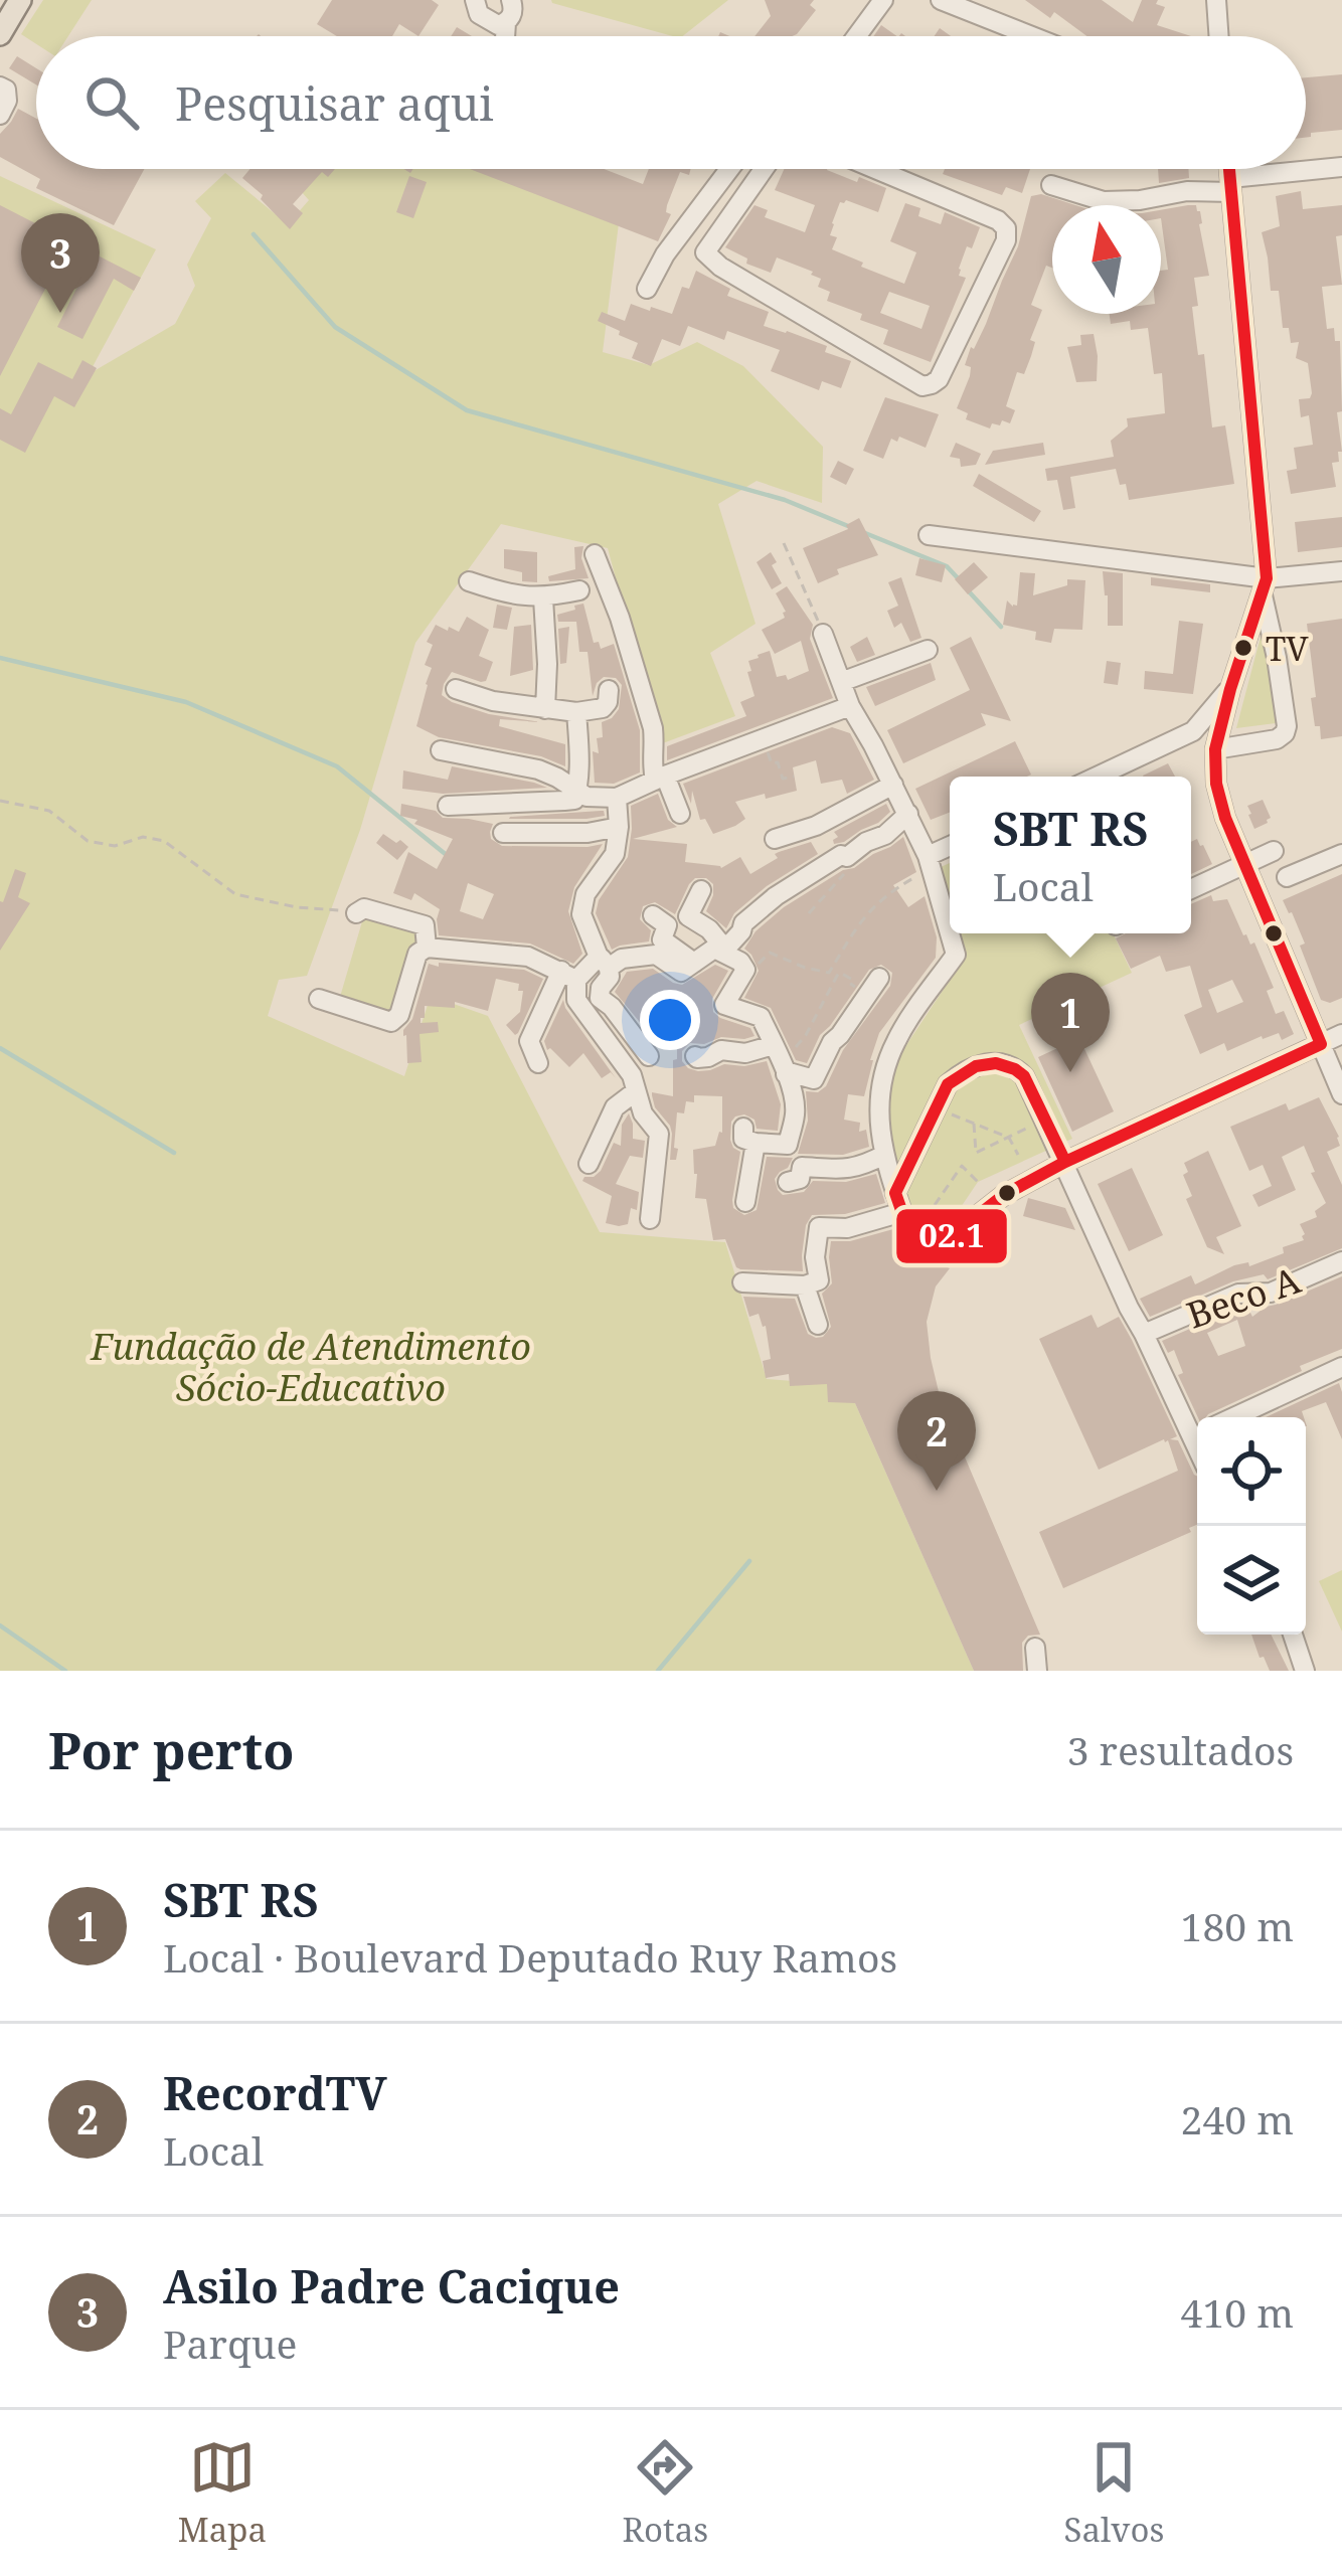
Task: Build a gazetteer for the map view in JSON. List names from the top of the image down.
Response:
{
  "streets": {
    "street": ["Beco A"]
  },
  "parks": ["Fundação de Atendimento Sócio-Educativo"],
  "places": ["TV"],
  "lines": ["transit line 02.1"],
  "north": "top",
  "page": {
    "search": "Pesquisar aqui",
    "pins": ["3", "1", "2"],
    "popup": ["SBT RS", "Local"],
    "heading": ["Por perto", "3 resultados"],
    "list": [
      {
        "mark": "1",
        "name": "SBT RS",
        "note": "Local · Boulevard Deputado Ruy Ramos",
        "value": "180 m"
      },
      {
        "mark": "2",
        "name": "RecordTV",
        "note": "Local",
        "value": "240 m"
      },
      {
        "mark": "3",
        "name": "Asilo Padre Cacique",
        "note": "Parque",
        "value": "410 m"
      }
    ],
    "nav": ["Mapa", "Rotas", "Salvos"]
  }
}
